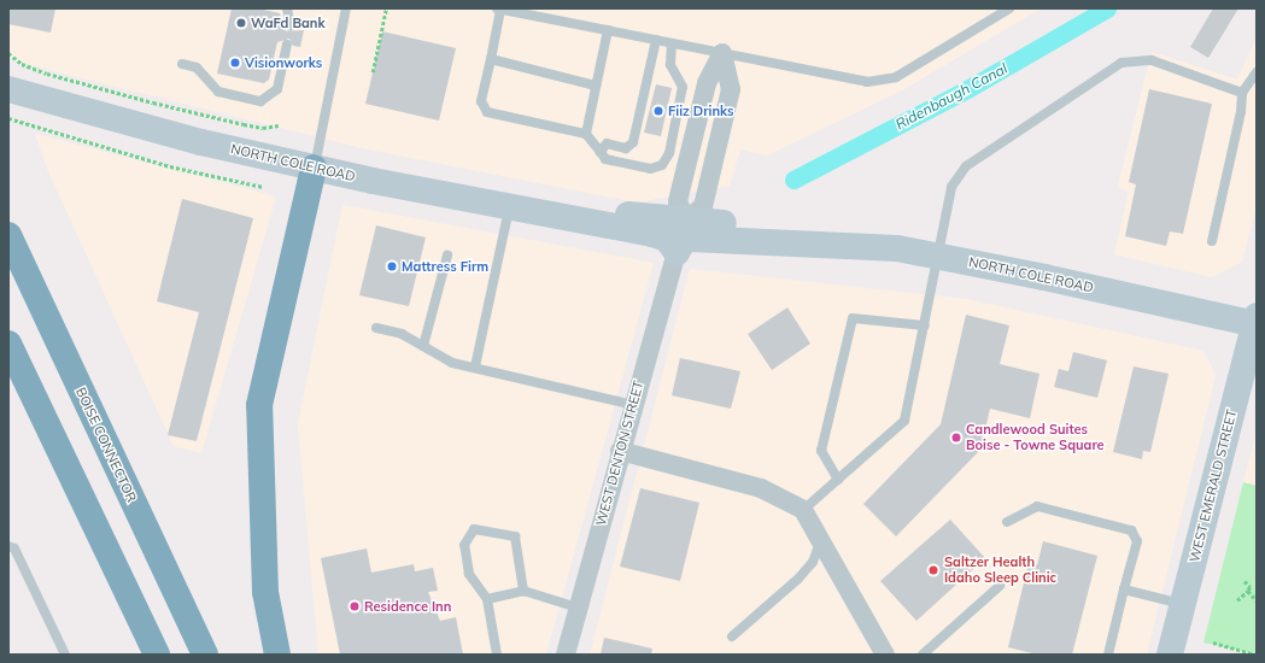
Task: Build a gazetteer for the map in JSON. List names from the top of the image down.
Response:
{
  "streets": {
    "highway": ["BOISE CONNECTOR"],
    "main road": ["NORTH COLE ROAD", "WEST EMERALD STREET"],
    "street": ["WEST DENTON STREET"]
  },
  "crossings": [
    ["NORTH COLE ROAD", "WEST DENTON STREET"],
    ["NORTH COLE ROAD", "WEST EMERALD STREET"]
  ],
  "water": ["Ridenbaugh Canal"],
  "places": [
    "WaFd Bank",
    "Visionworks",
    "Fiiz Drinks",
    "Mattress Firm",
    "Candlewood Suites Boise - Towne Square",
    "Saltzer Health Idaho Sleep Clinic",
    "Residence Inn"
  ]
}
